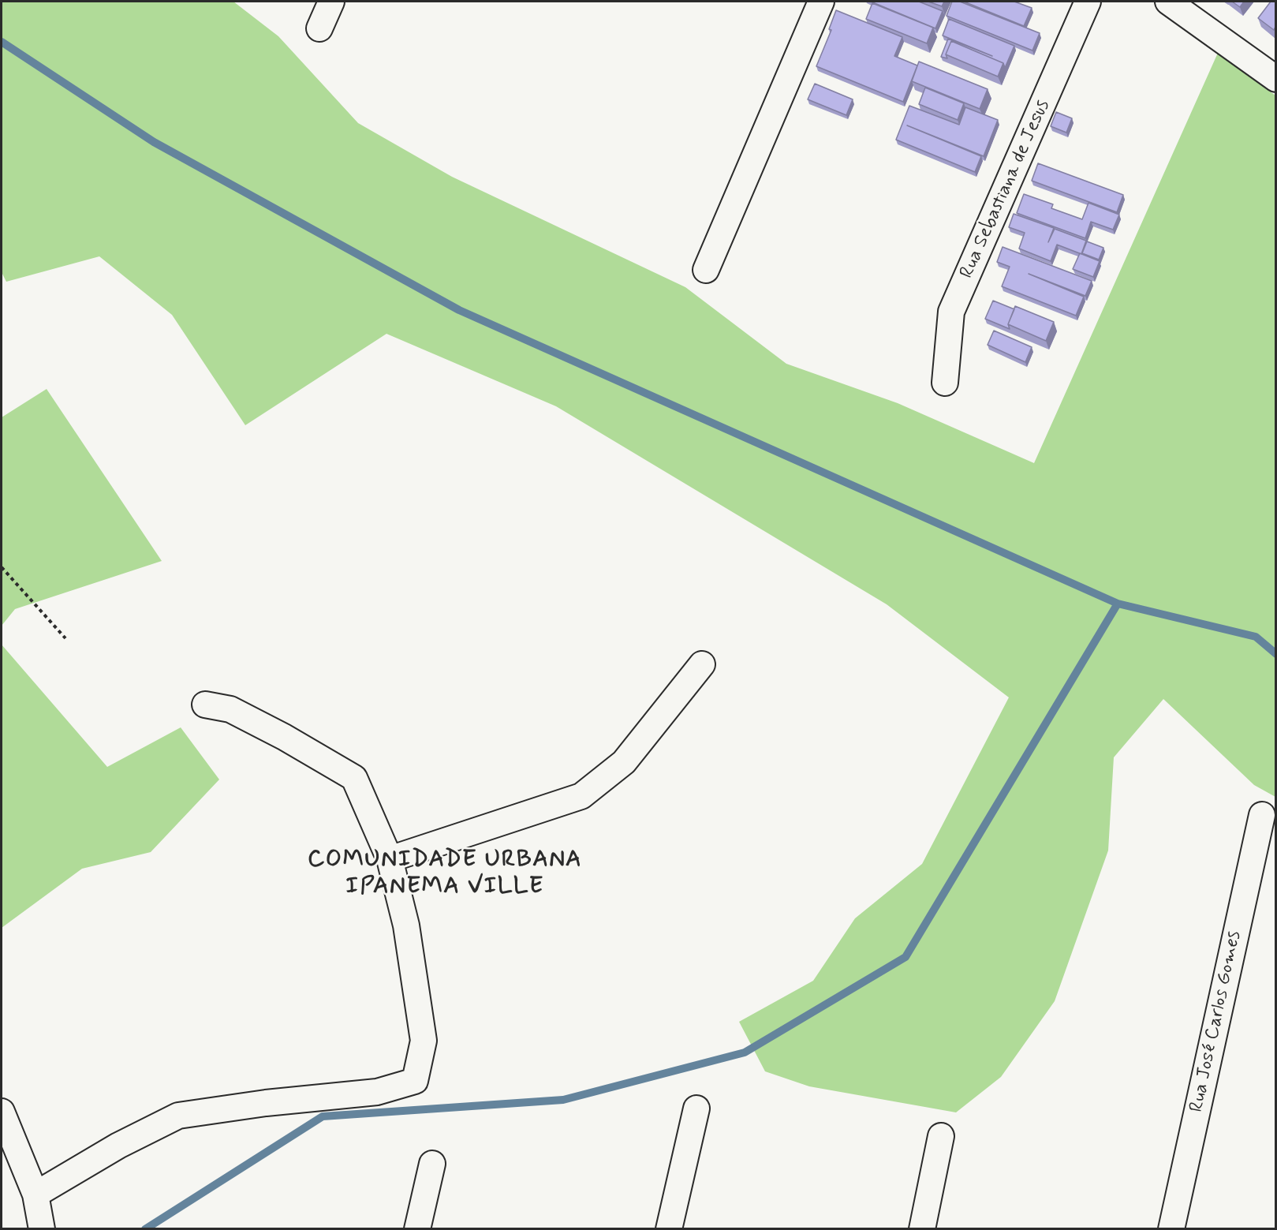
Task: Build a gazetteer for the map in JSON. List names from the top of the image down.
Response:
{
  "streets": {
    "street": ["Rua Sebastiana de Jesus", "Rua José Carlos Gomes"]
  },
  "districts": ["COMUNIDADE URBANA IPANEMA VILLE"]
}
